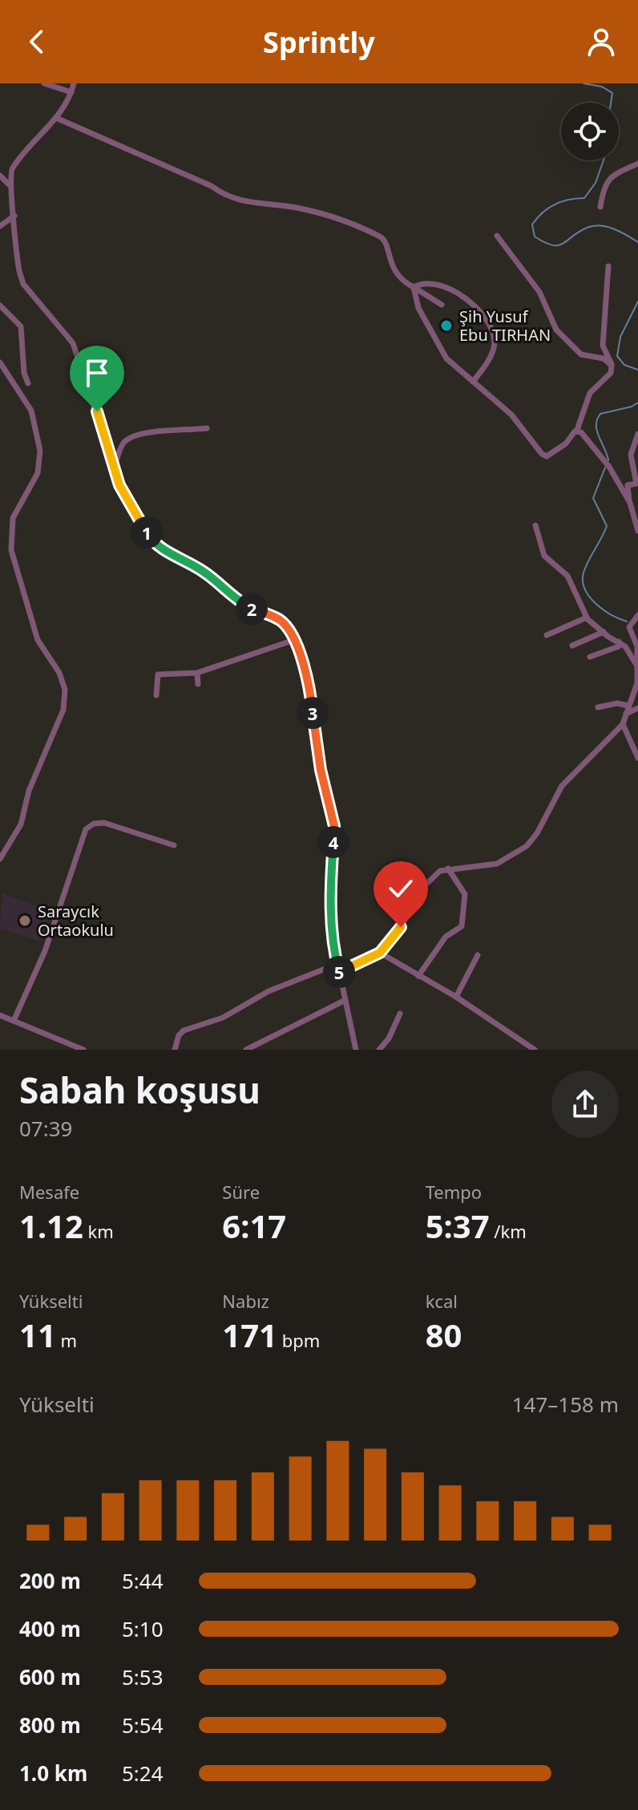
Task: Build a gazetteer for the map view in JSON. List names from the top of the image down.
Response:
{
  "places": ["Şih Yusuf Ebu TIRHAN", "Saraycık Ortaokulu"],
  "page": {
    "header": "Sprintly",
    "pins": [
      "1",
      "2",
      "3",
      "4",
      "5"
    ],
    "heading": ["Sabah koşusu", "07:39"],
    "stats": [
      ["Mesafe", "1.12 km"],
      ["Süre", "6:17"],
      ["Tempo", "5:37 /km"],
      ["Yükselti", "11 m"],
      ["Nabız", "171 bpm"],
      ["kcal", "80"]
    ],
    "chart": ["Yükselti", "147–158 m"],
    "list": [
      {
        "name": "200 m",
        "note": "5:44"
      },
      {
        "name": "400 m",
        "note": "5:10"
      },
      {
        "name": "600 m",
        "note": "5:53"
      },
      {
        "name": "800 m",
        "note": "5:54"
      },
      {
        "name": "1.0 km",
        "note": "5:24"
      }
    ]
  }
}
